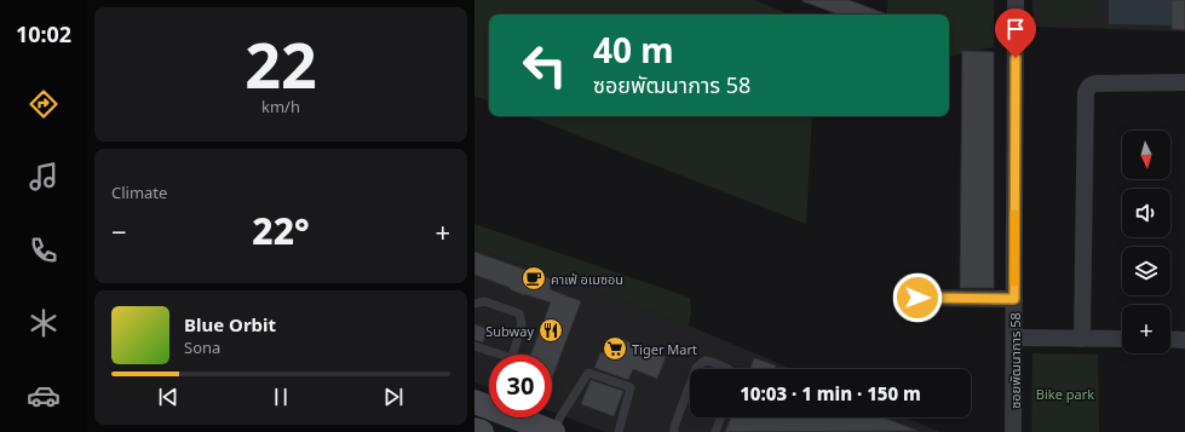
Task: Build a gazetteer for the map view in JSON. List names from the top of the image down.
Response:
{
  "streets": {
    "street": ["ซอยพัฒนาการ 58"]
  },
  "parks": ["Bike park"],
  "places": {
    "cafe": ["คาเฟ่ อเมซอน"],
    "restaurant": ["Subway"],
    "supermarket": ["Tiger Mart"]
  },
  "north": "bottom",
  "page": {
    "tabs": "10:02",
    "tile": [
      ["22", "km/h"],
      "Climate"
    ],
    "turn": ["40 m", "ซอยพัฒนาการ 58"],
    "map_buttons": "+",
    "heat": ["−", "22°", "+"],
    "song": ["Blue Orbit", "Sona"],
    "limit": "30",
    "trip": "10:03 · 1 min · 150 m"
  }
}
